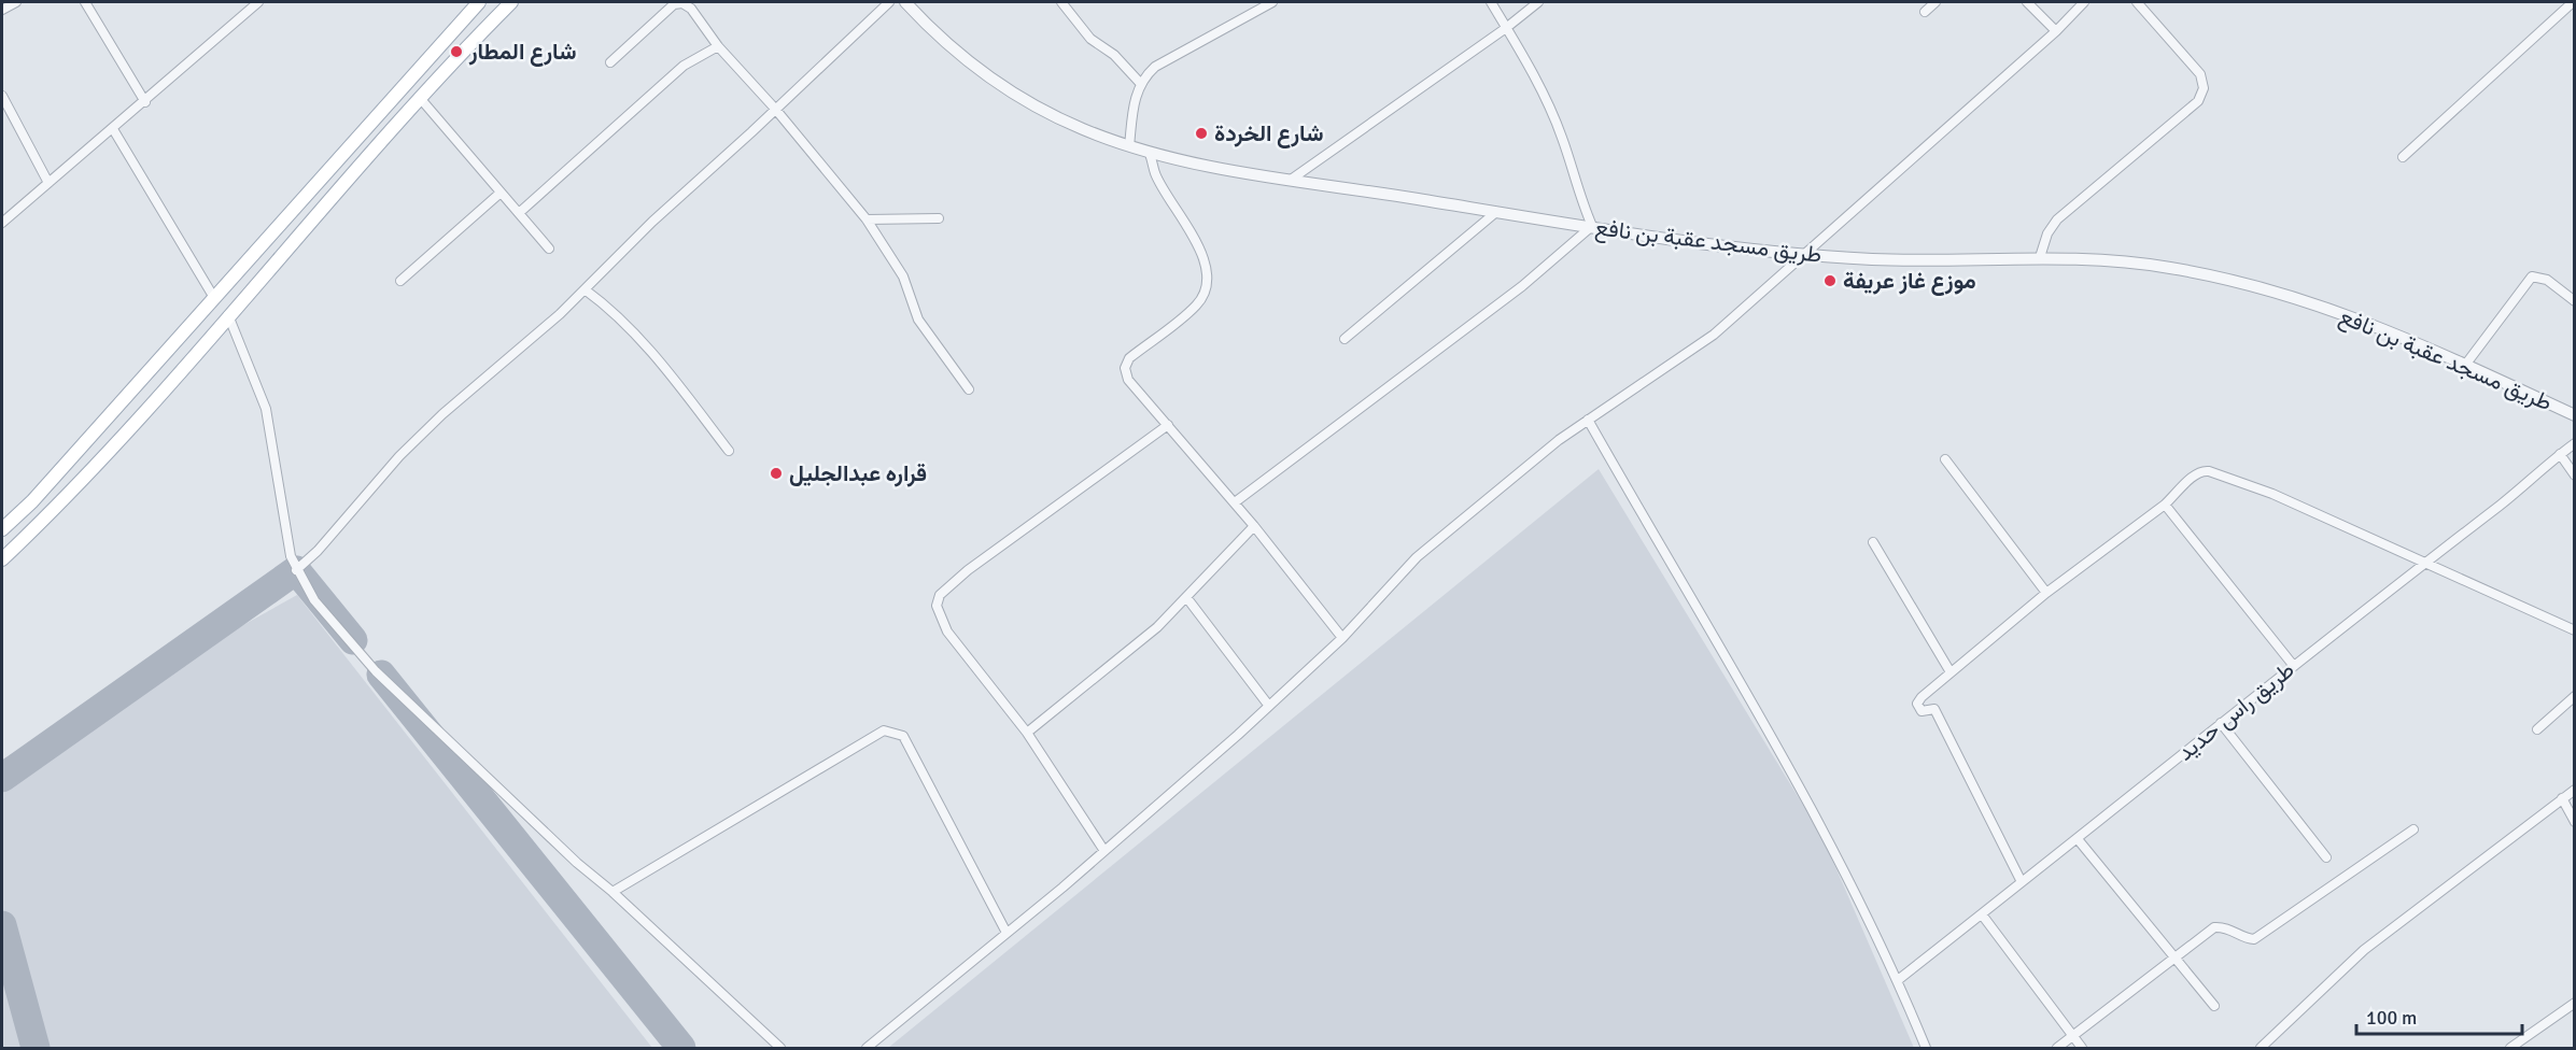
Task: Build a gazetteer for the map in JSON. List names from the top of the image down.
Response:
{
  "streets": {
    "street": ["طريق مسجد عقبة بن نافع", "طريق راس حديد"]
  },
  "places": [
    "شارع المطار",
    "شارع الخردة",
    "موزع غاز عريفة",
    "قراره عبدالجليل"
  ],
  "scale_bar": "100 m"
}
